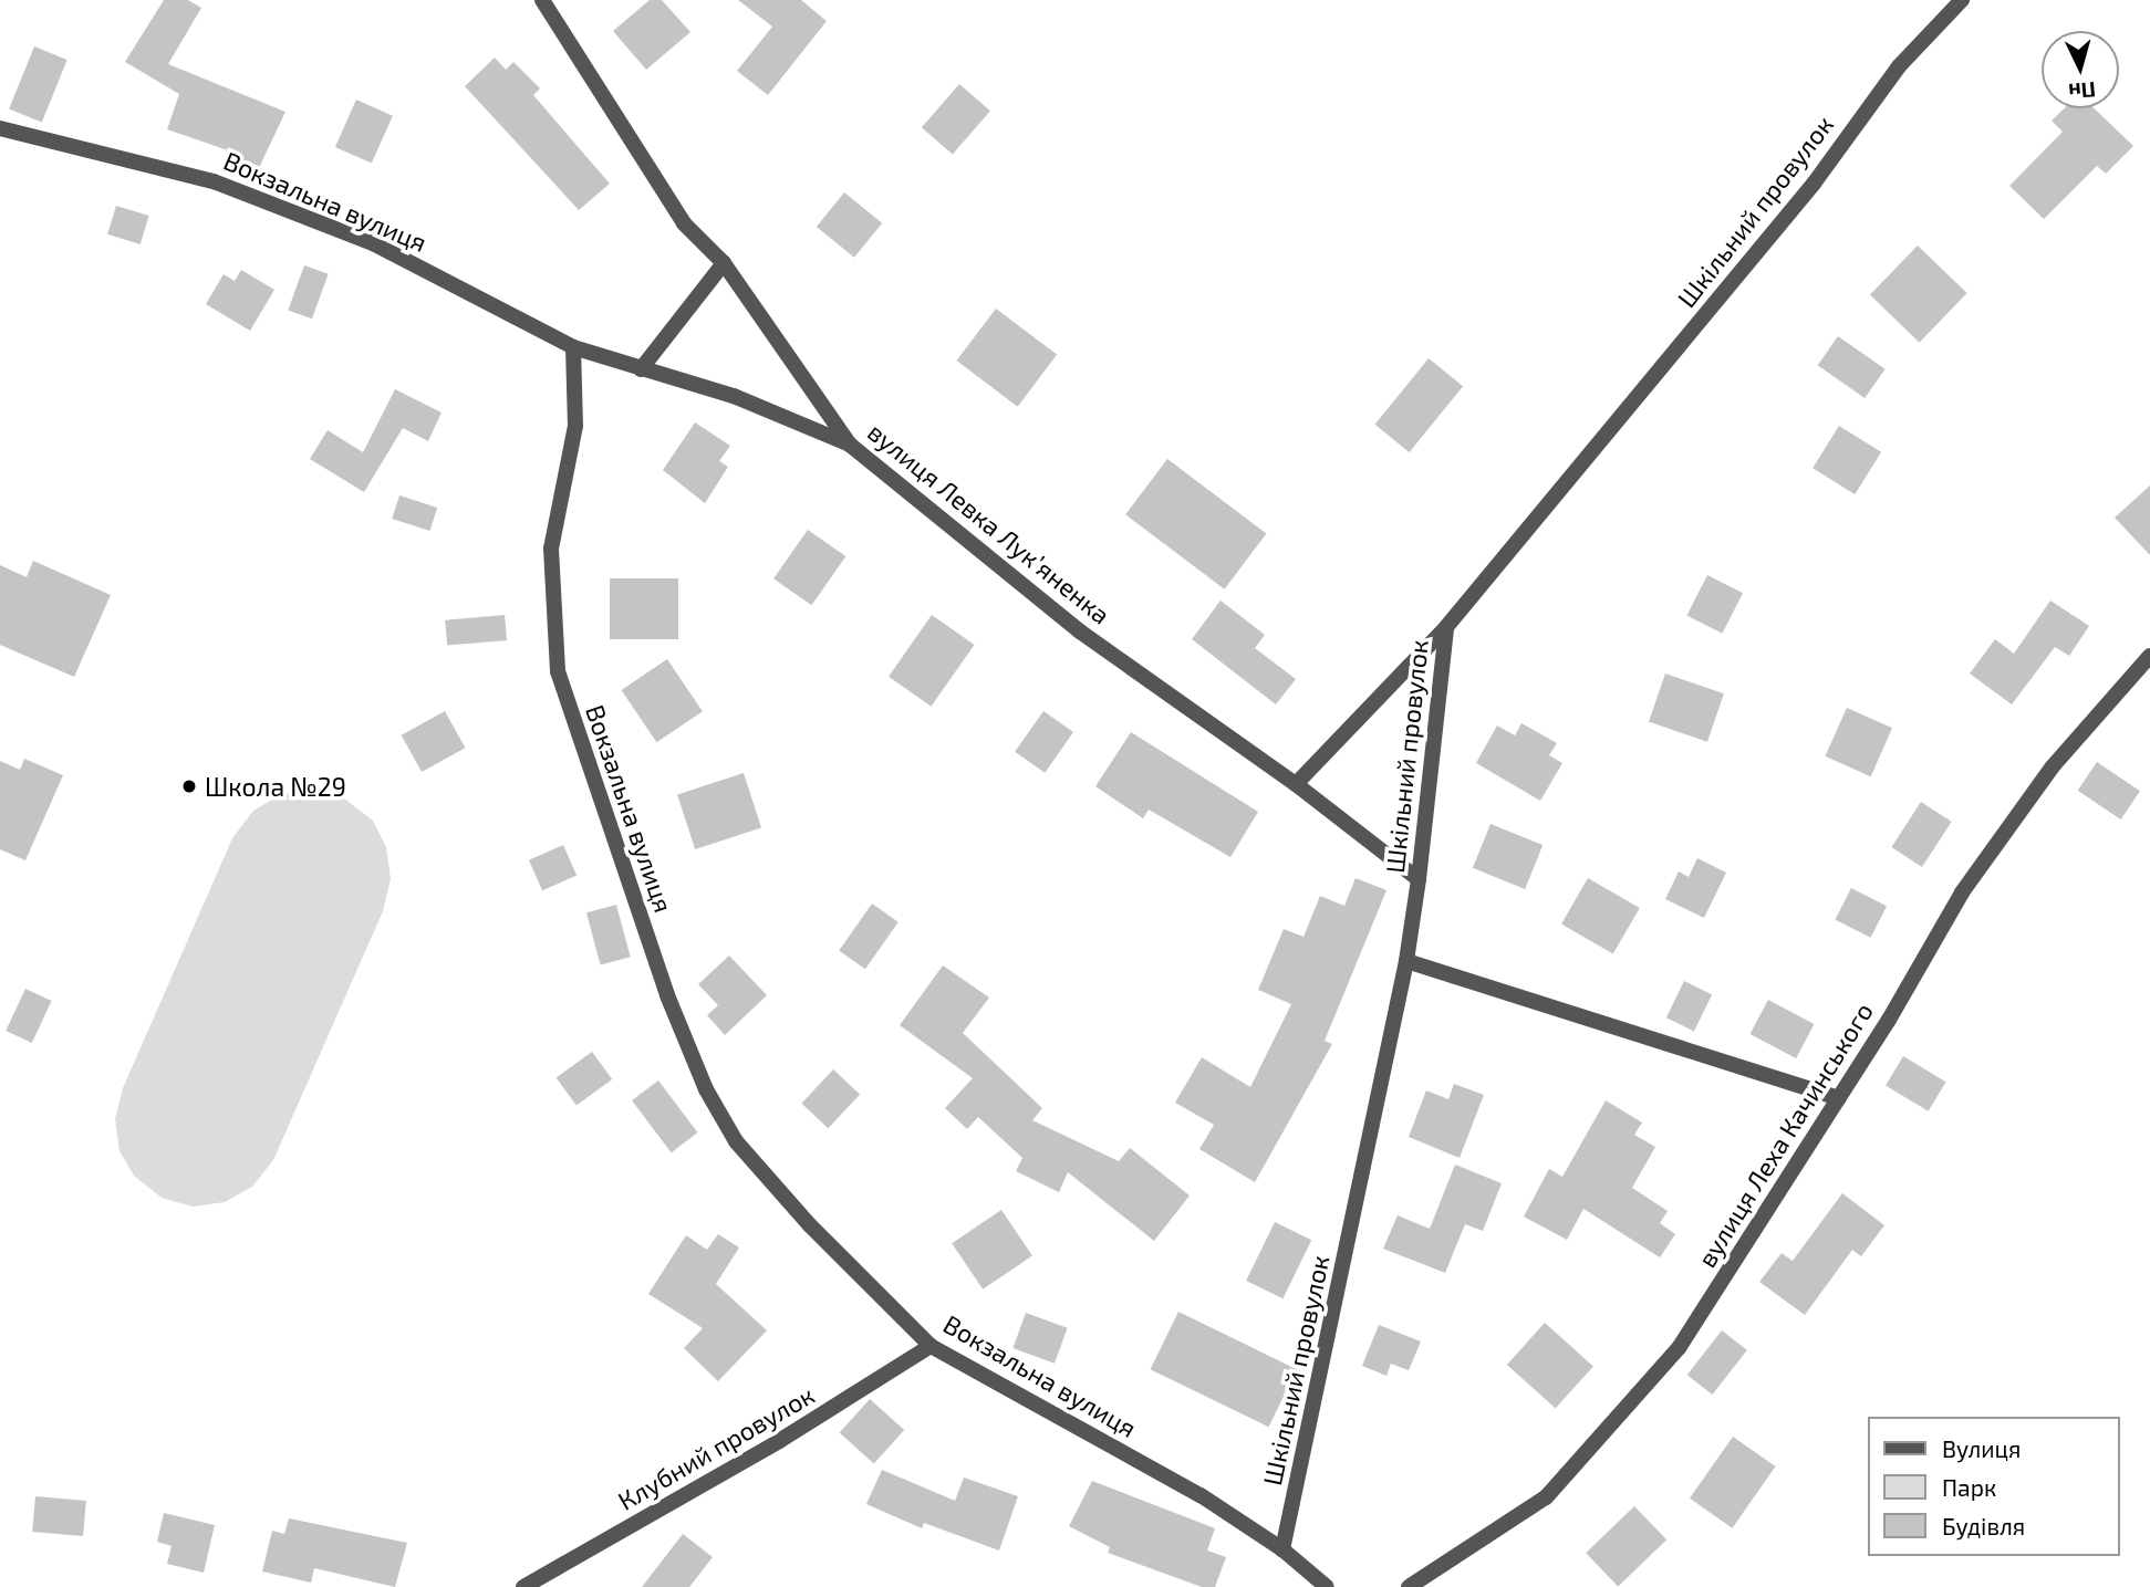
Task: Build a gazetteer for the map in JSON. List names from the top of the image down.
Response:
{
  "streets": {
    "street": [
      "Вокзальна вулиця",
      "Шкільний провулок",
      "вулиця Левка Лукʼяненка",
      "вулиця Леха Качинського",
      "Клубний провулок"
    ]
  },
  "crossings": [
    ["Вокзальна вулиця", "Шкільний провулок"],
    ["Вокзальна вулиця", "Клубний провулок"],
    ["Шкільний провулок", "вулиця Левка Лукʼяненка"]
  ],
  "places": ["Школа №29"],
  "legend": ["Вулиця", "Парк", "Будівля"],
  "north": "bottom"
}
